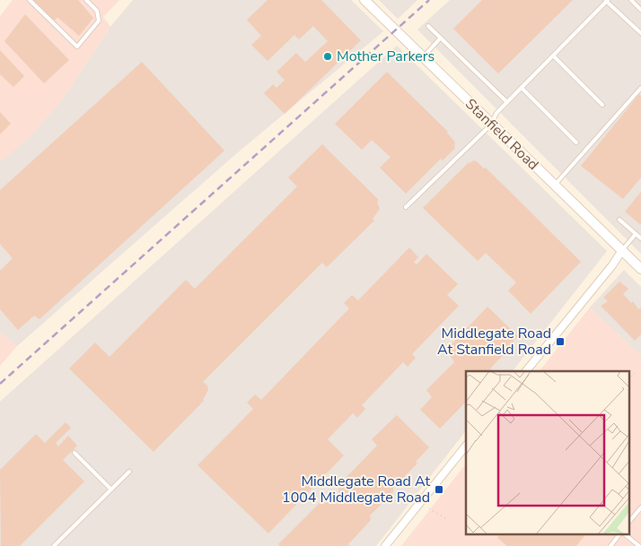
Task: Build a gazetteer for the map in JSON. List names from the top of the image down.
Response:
{
  "streets": {
    "street": ["Stanfield Road"]
  },
  "places": {
    "other": ["Mother Parkers"],
    "transit": ["Middlegate Road At Stanfield Road", "Middlegate Road At 1004 Middlegate Road"]
  }
}
